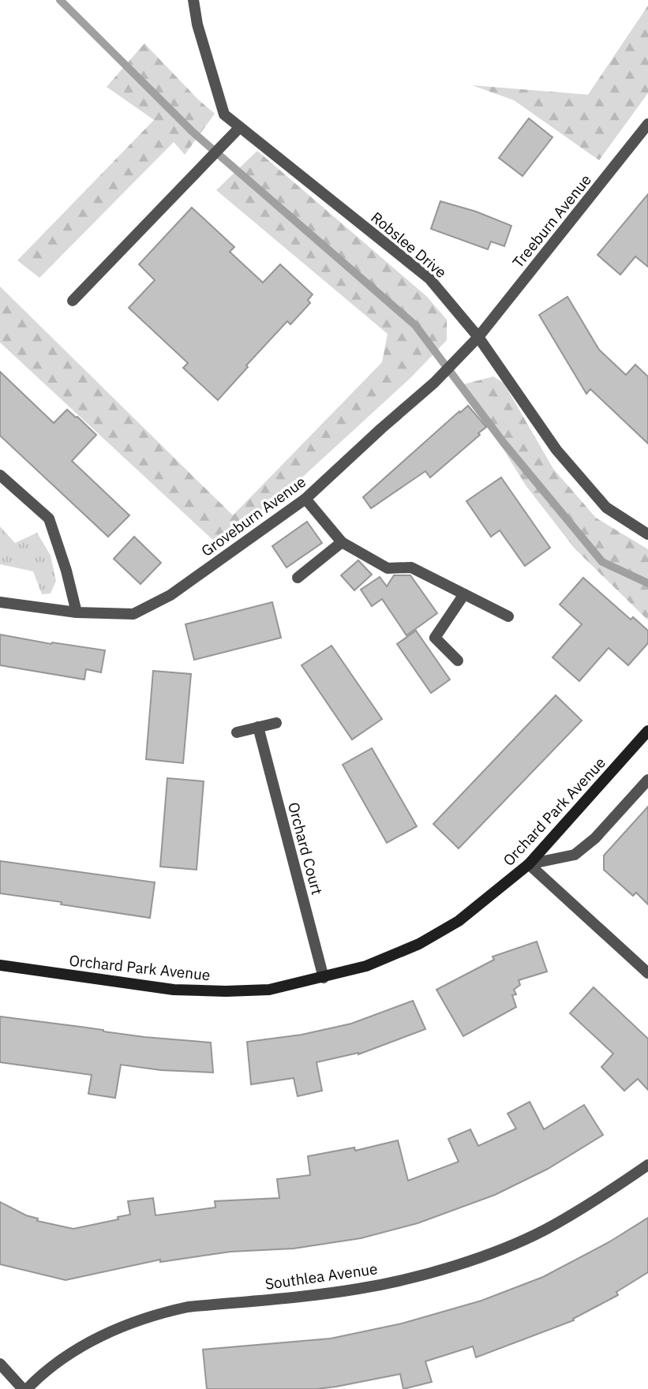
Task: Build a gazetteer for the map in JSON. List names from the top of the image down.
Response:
{
  "streets": {
    "street": [
      "Treeburn Avenue",
      "Robslee Drive",
      "Groveburn Avenue",
      "Orchard Park Avenue",
      "Orchard Court",
      "Southlea Avenue"
    ]
  },
  "crossings": [
    ["Treeburn Avenue", "Robslee Drive"],
    ["Treeburn Avenue", "Groveburn Avenue"],
    ["Robslee Drive", "Groveburn Avenue"],
    ["Orchard Park Avenue", "Orchard Court"]
  ]
}
